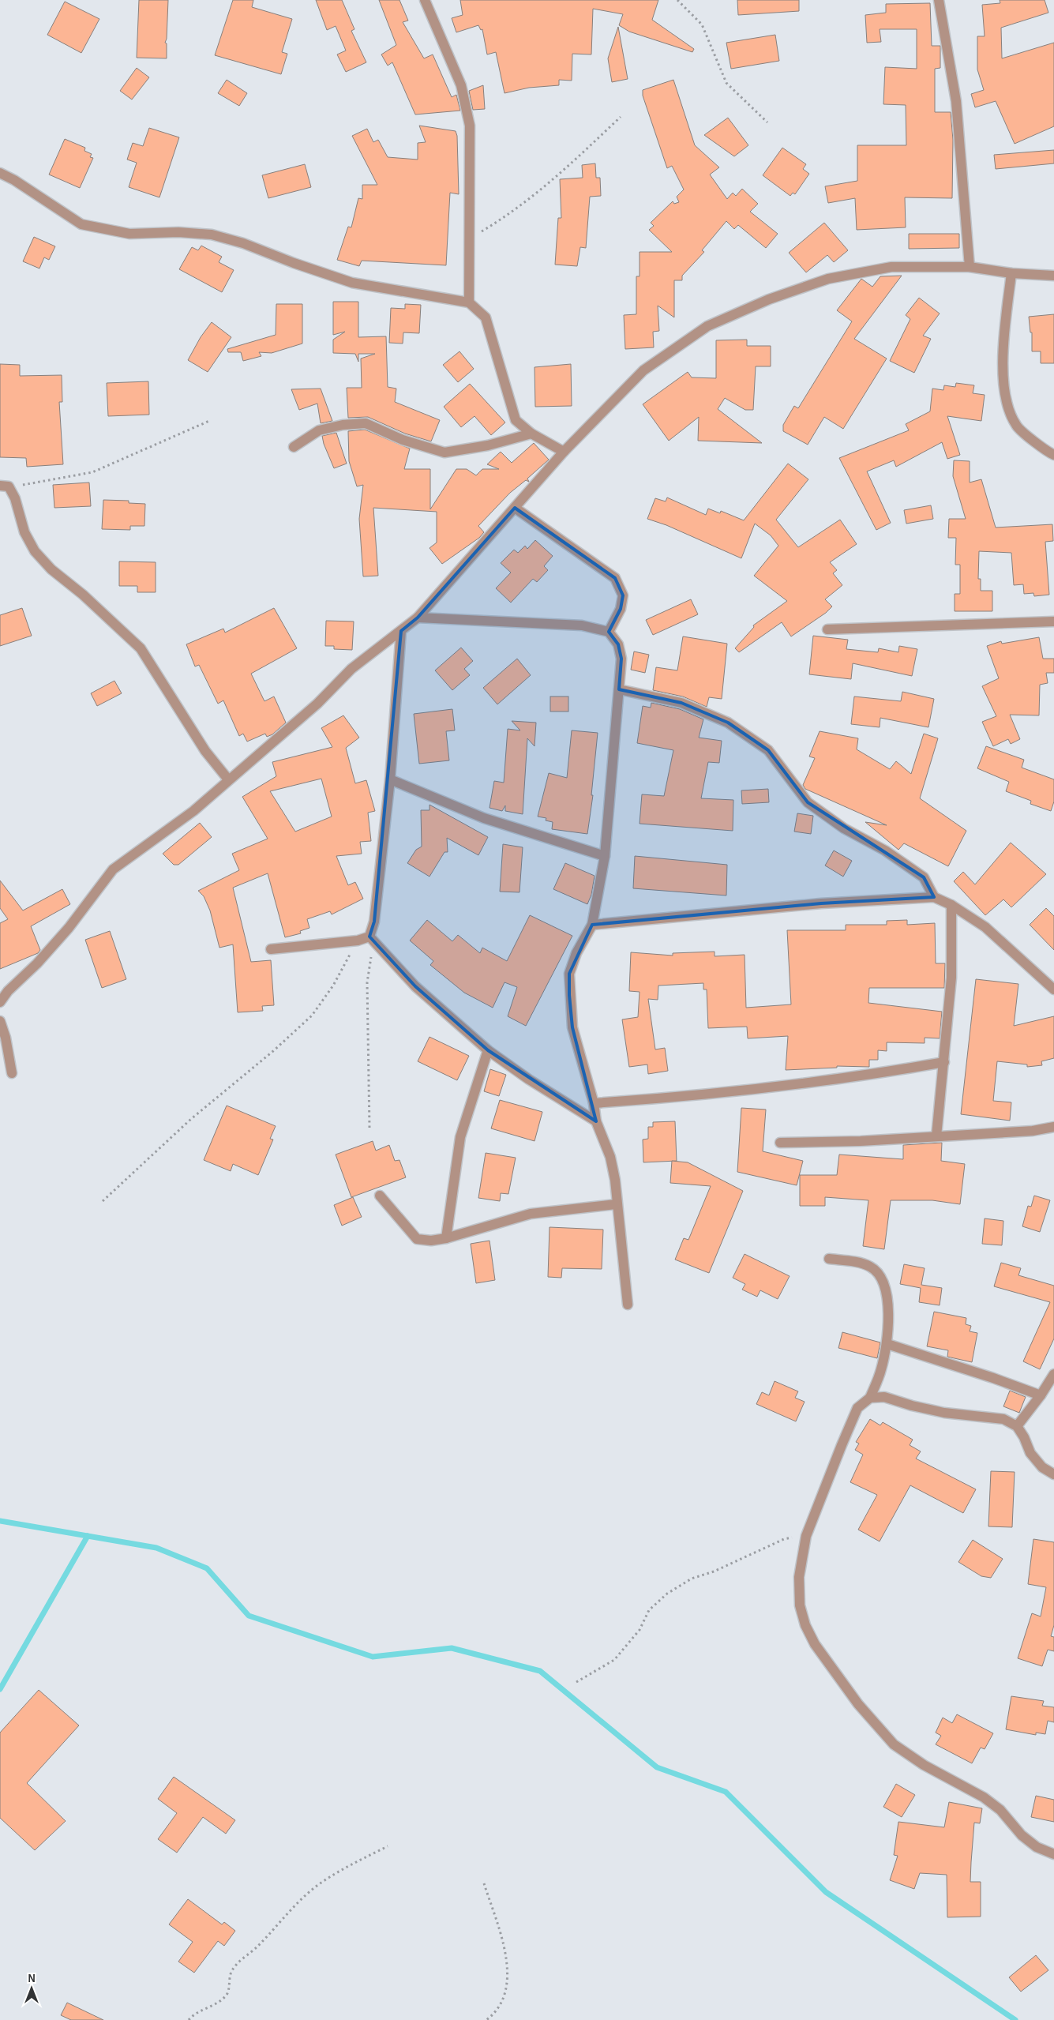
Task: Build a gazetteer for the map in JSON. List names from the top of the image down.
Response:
{
  "north": "top"
}
